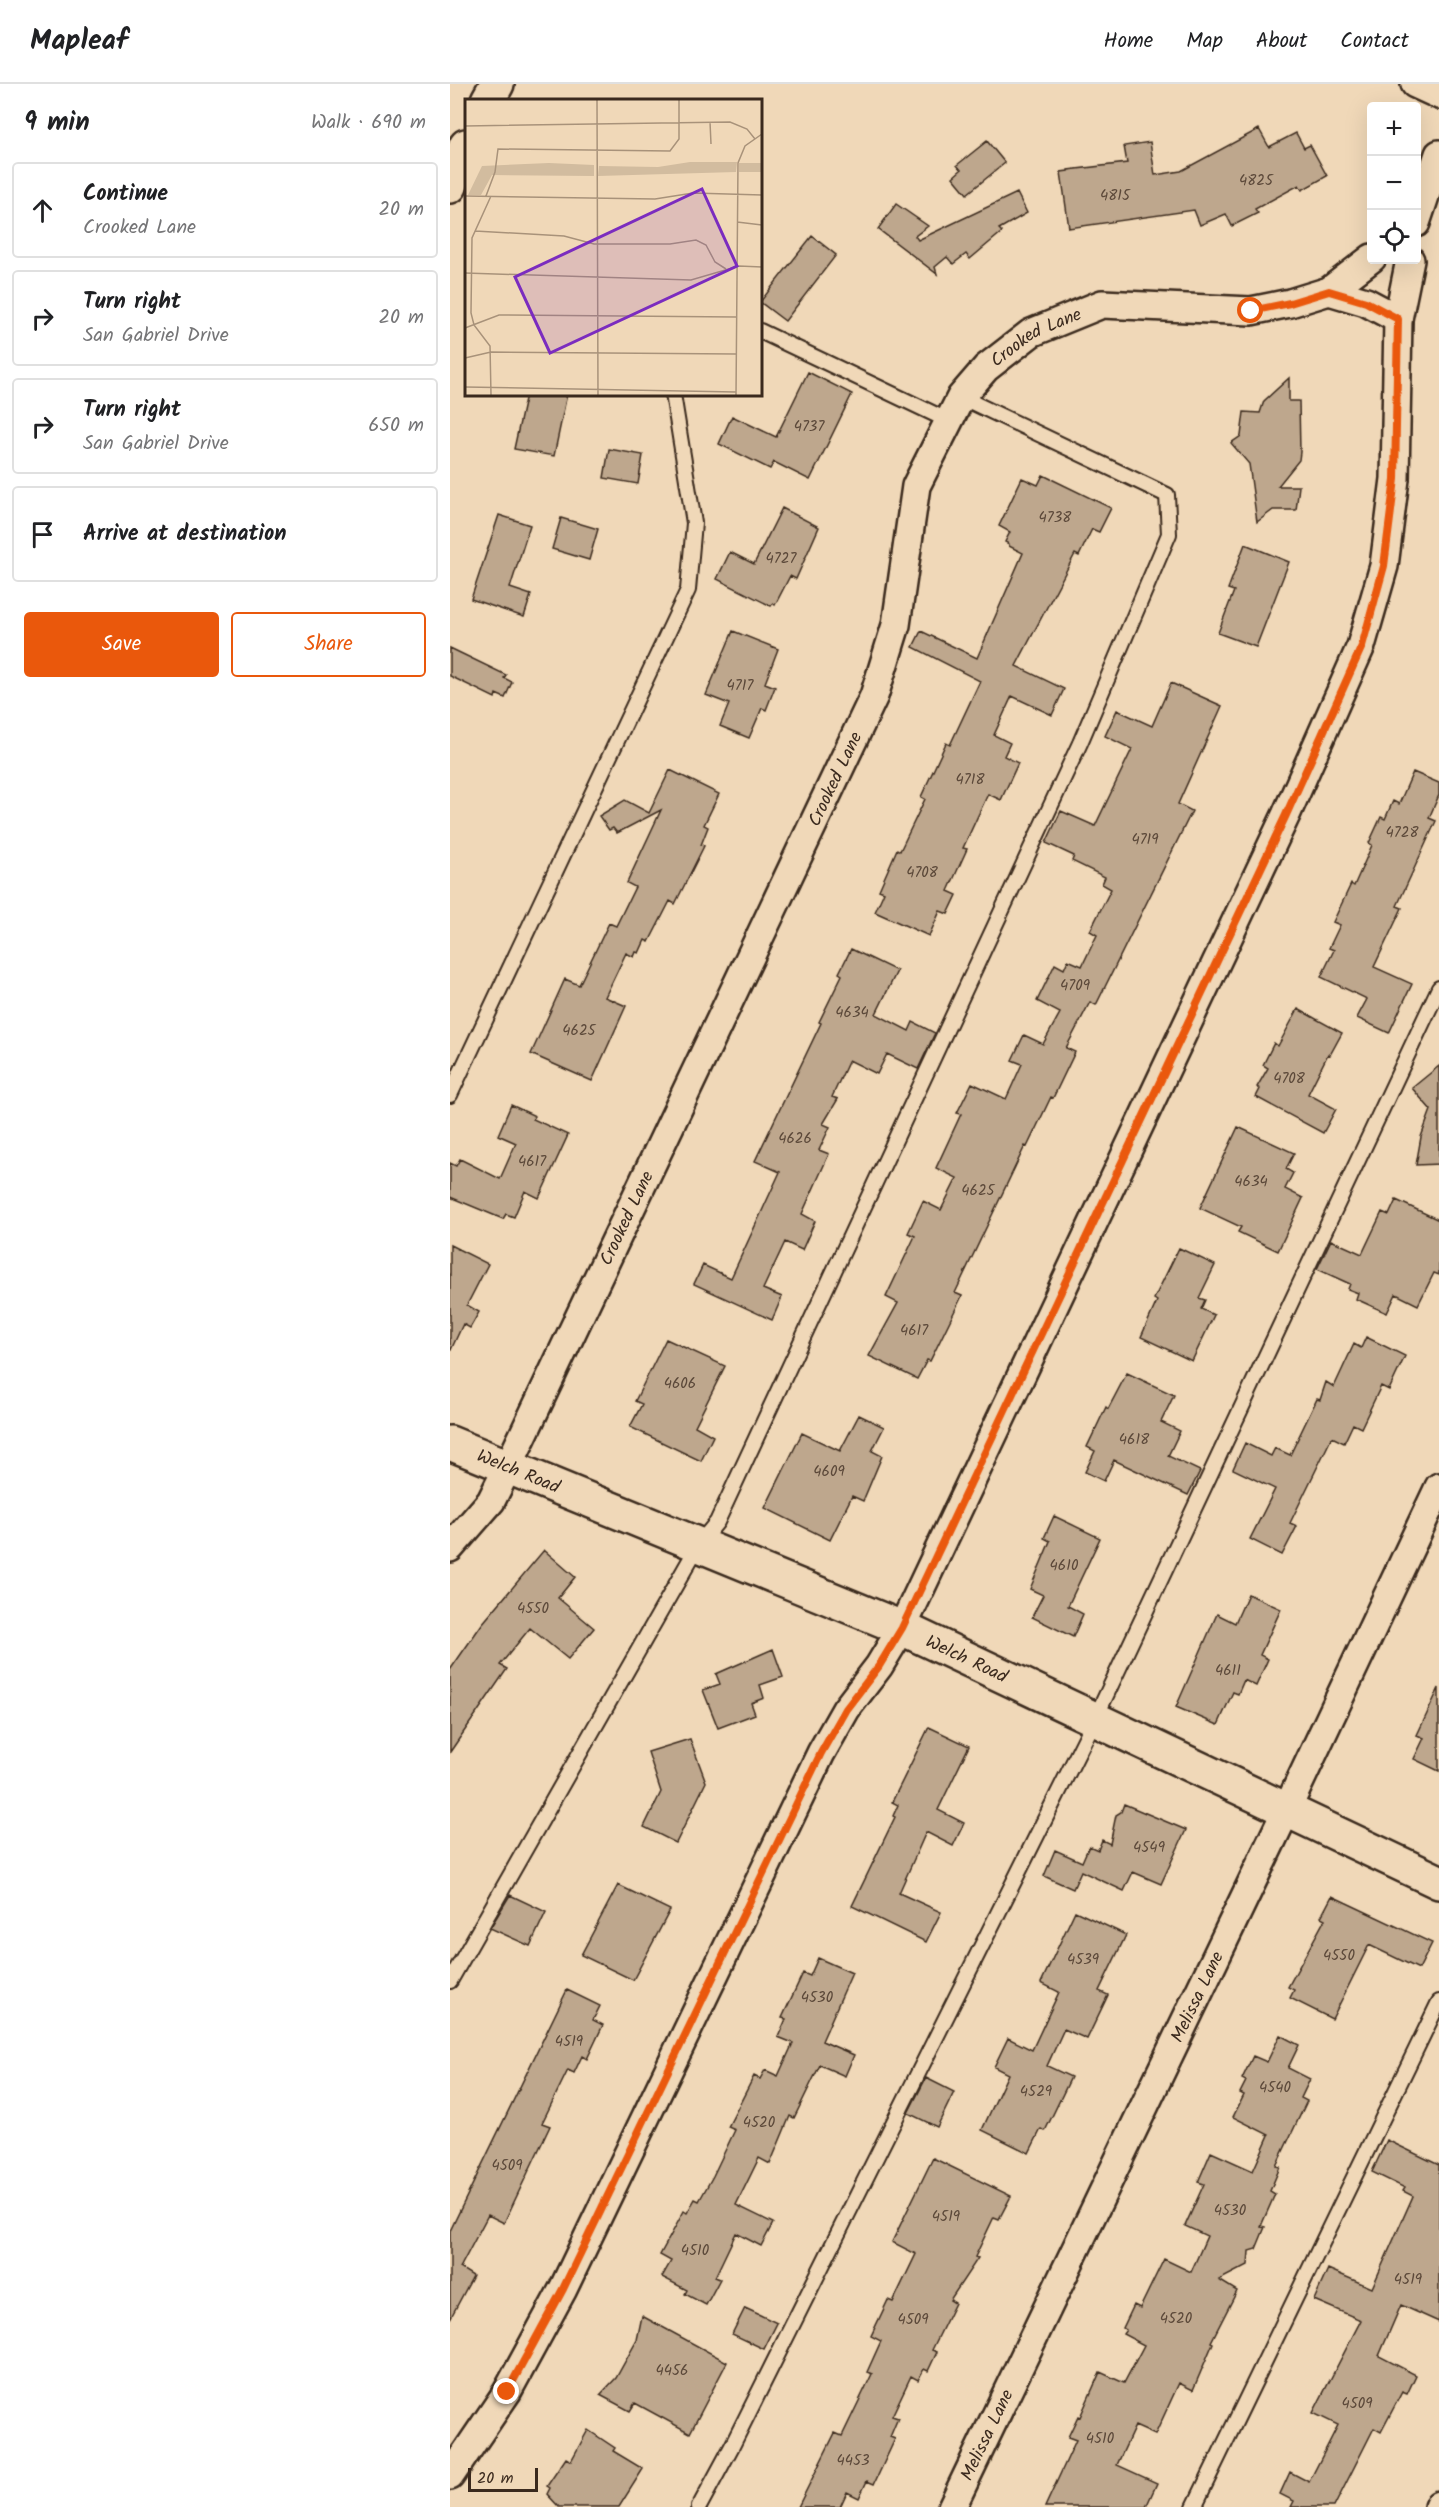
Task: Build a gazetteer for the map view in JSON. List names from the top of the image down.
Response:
{
  "streets": {
    "street": ["Crooked Lane", "Welch Road", "Melissa Lane"]
  },
  "crossings": [
    ["Crooked Lane", "Welch Road"],
    ["Welch Road", "Melissa Lane"]
  ],
  "house_numbers": [
    "4825",
    "4815",
    "4737",
    "4738",
    "4727",
    "4717",
    "4718",
    "4728",
    "4719",
    "4708",
    "4709",
    "4634",
    "4625",
    "4708",
    "4626",
    "4617",
    "4634",
    "4625",
    "4617",
    "4606",
    "4618",
    "4609",
    "4610",
    "4550",
    "4611",
    "4549",
    "4550",
    "4539",
    "4530",
    "4519",
    "4540",
    "4529",
    "4520",
    "4509",
    "4530",
    "4519",
    "4510",
    "4519",
    "4520",
    "4509",
    "4456",
    "4509",
    "4510",
    "4453"
  ],
  "scale_bar": "20 m",
  "page": {
    "header": "Mapleaf",
    "nav": [
      "Home",
      "Map",
      "About",
      "Contact"
    ],
    "heading": ["9 min", "Walk · 690 m"],
    "map_buttons": ["+", "−"],
    "list": [
      ["Continue", "Crooked Lane", "20 m"],
      ["Turn right", "San Gabriel Drive", "20 m"],
      ["Turn right", "San Gabriel Drive", "650 m"],
      "Arrive at destination"
    ],
    "buttons": ["Save", "Share"],
    "scale": "20 m"
  }
}
